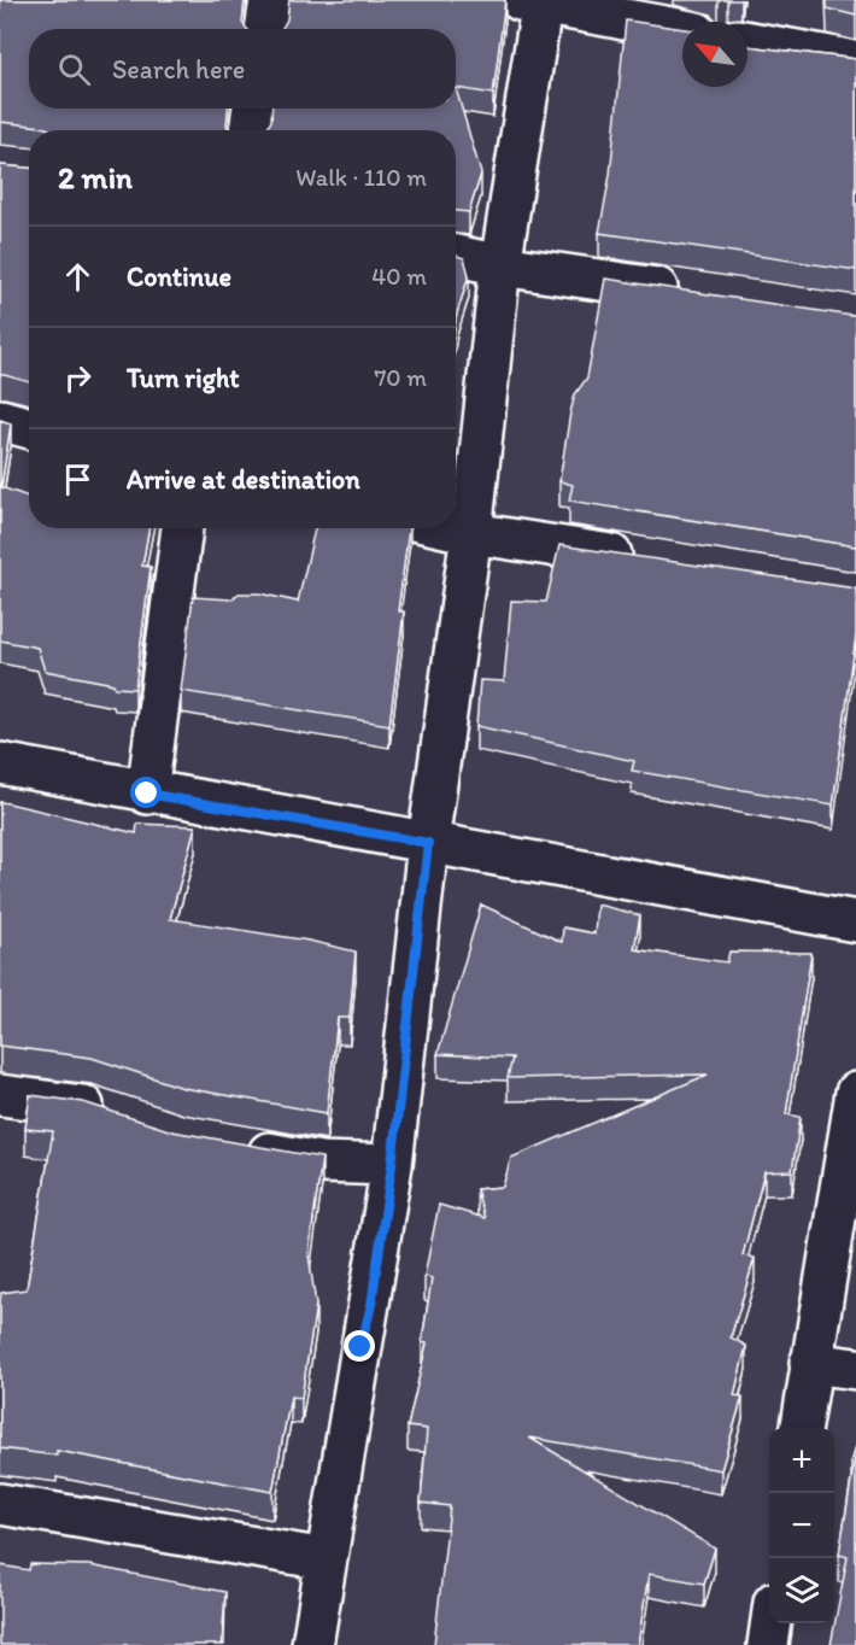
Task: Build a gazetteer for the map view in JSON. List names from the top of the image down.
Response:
{
  "north": "top left",
  "page": {
    "search": "Search here",
    "heading": ["2 min", "Walk · 110 m"],
    "list": [
      ["Continue", "40 m"],
      ["Turn right", "70 m"],
      "Arrive at destination"
    ],
    "map_buttons": ["+", "−"]
  }
}
